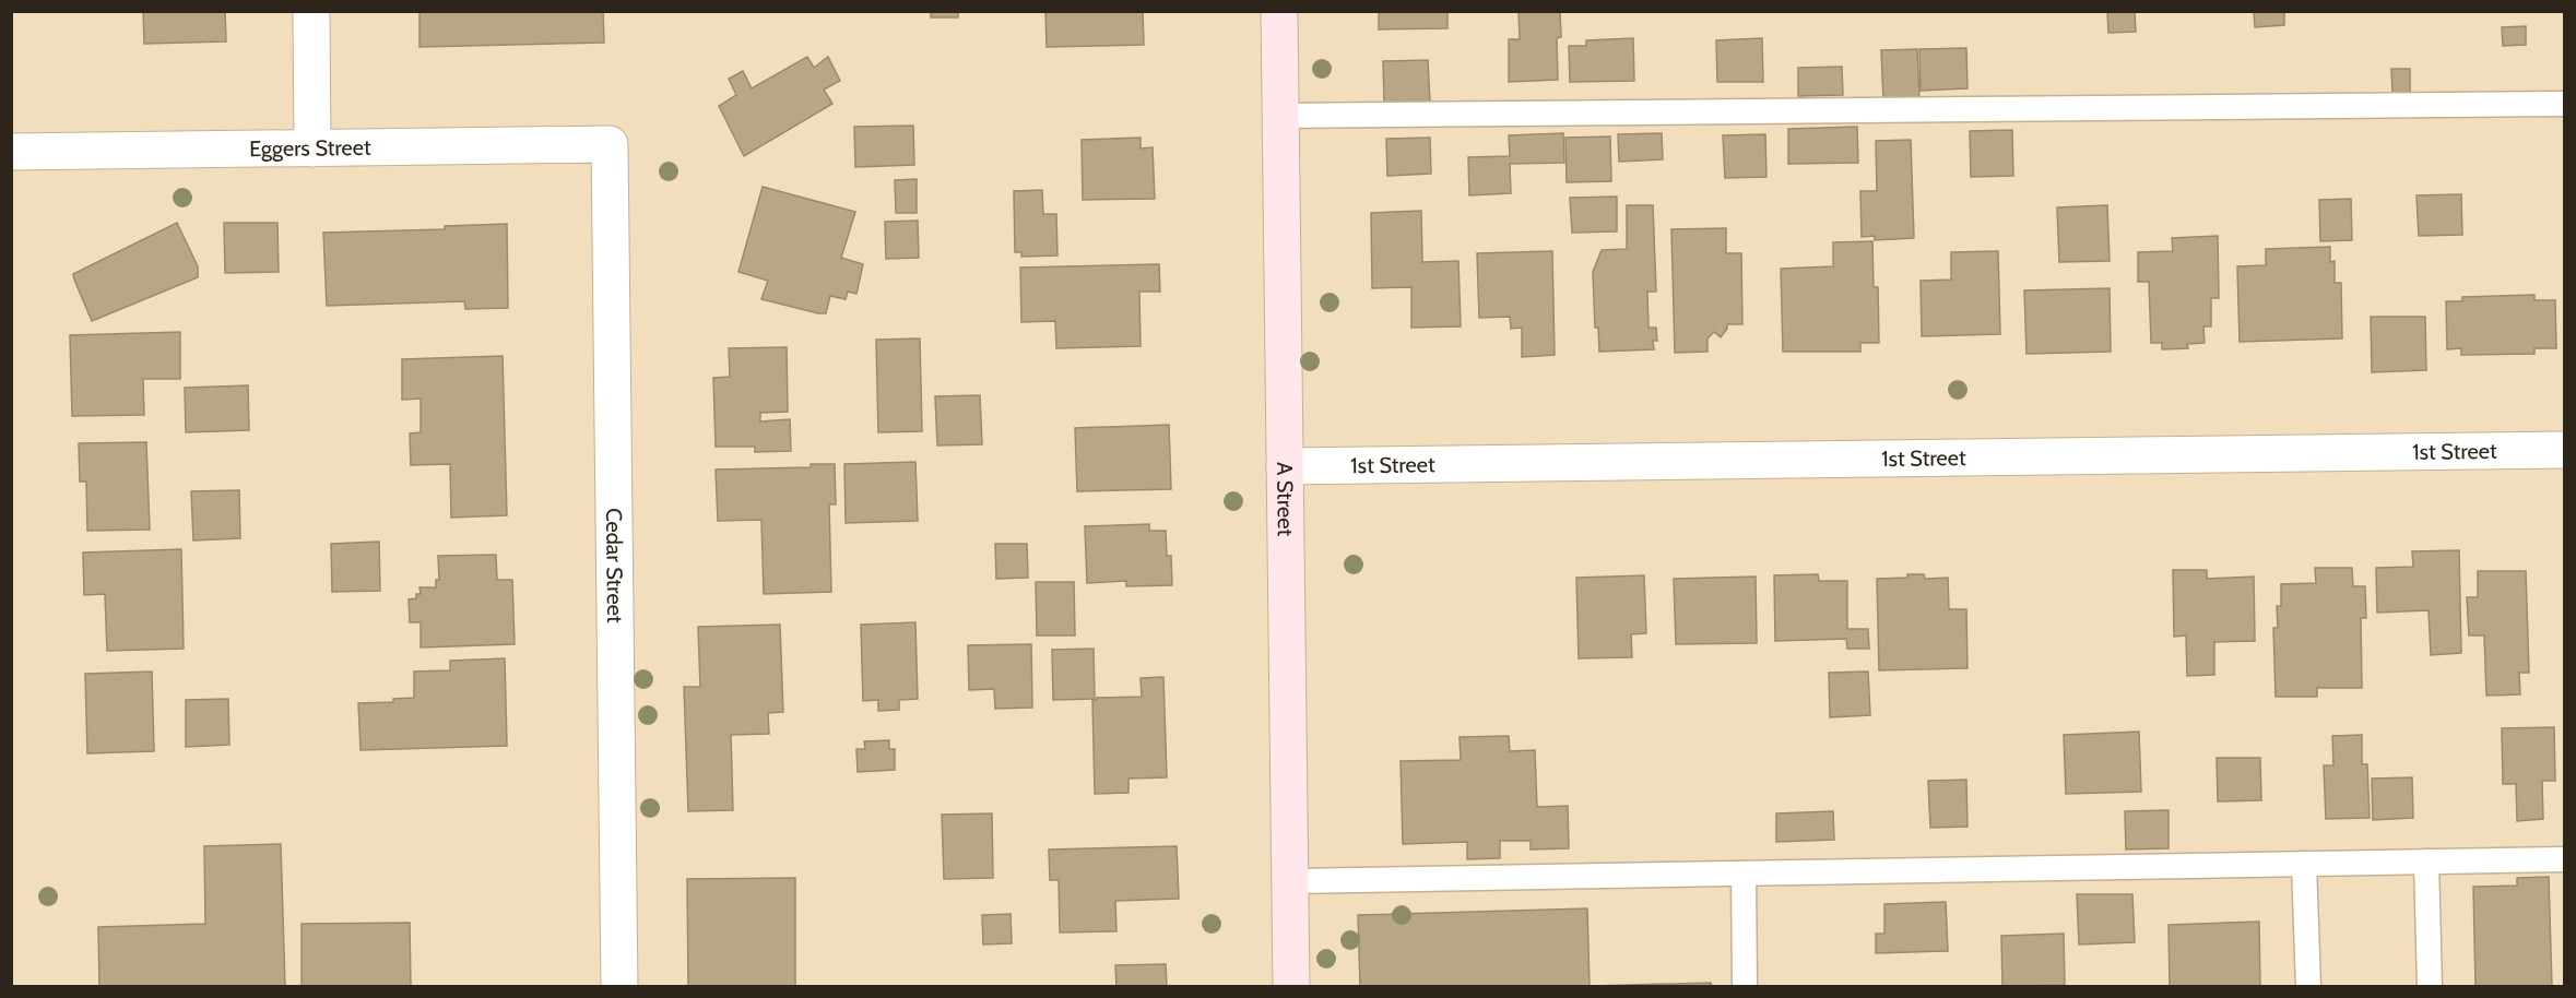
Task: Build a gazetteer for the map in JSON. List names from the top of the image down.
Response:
{
  "streets": {
    "street": [
      "Eggers Street",
      "1st Street",
      "A Street",
      "Cedar Street"
    ]
  },
  "crossings": [
    ["Eggers Street", "Cedar Street"],
    ["1st Street", "A Street"]
  ]
}
